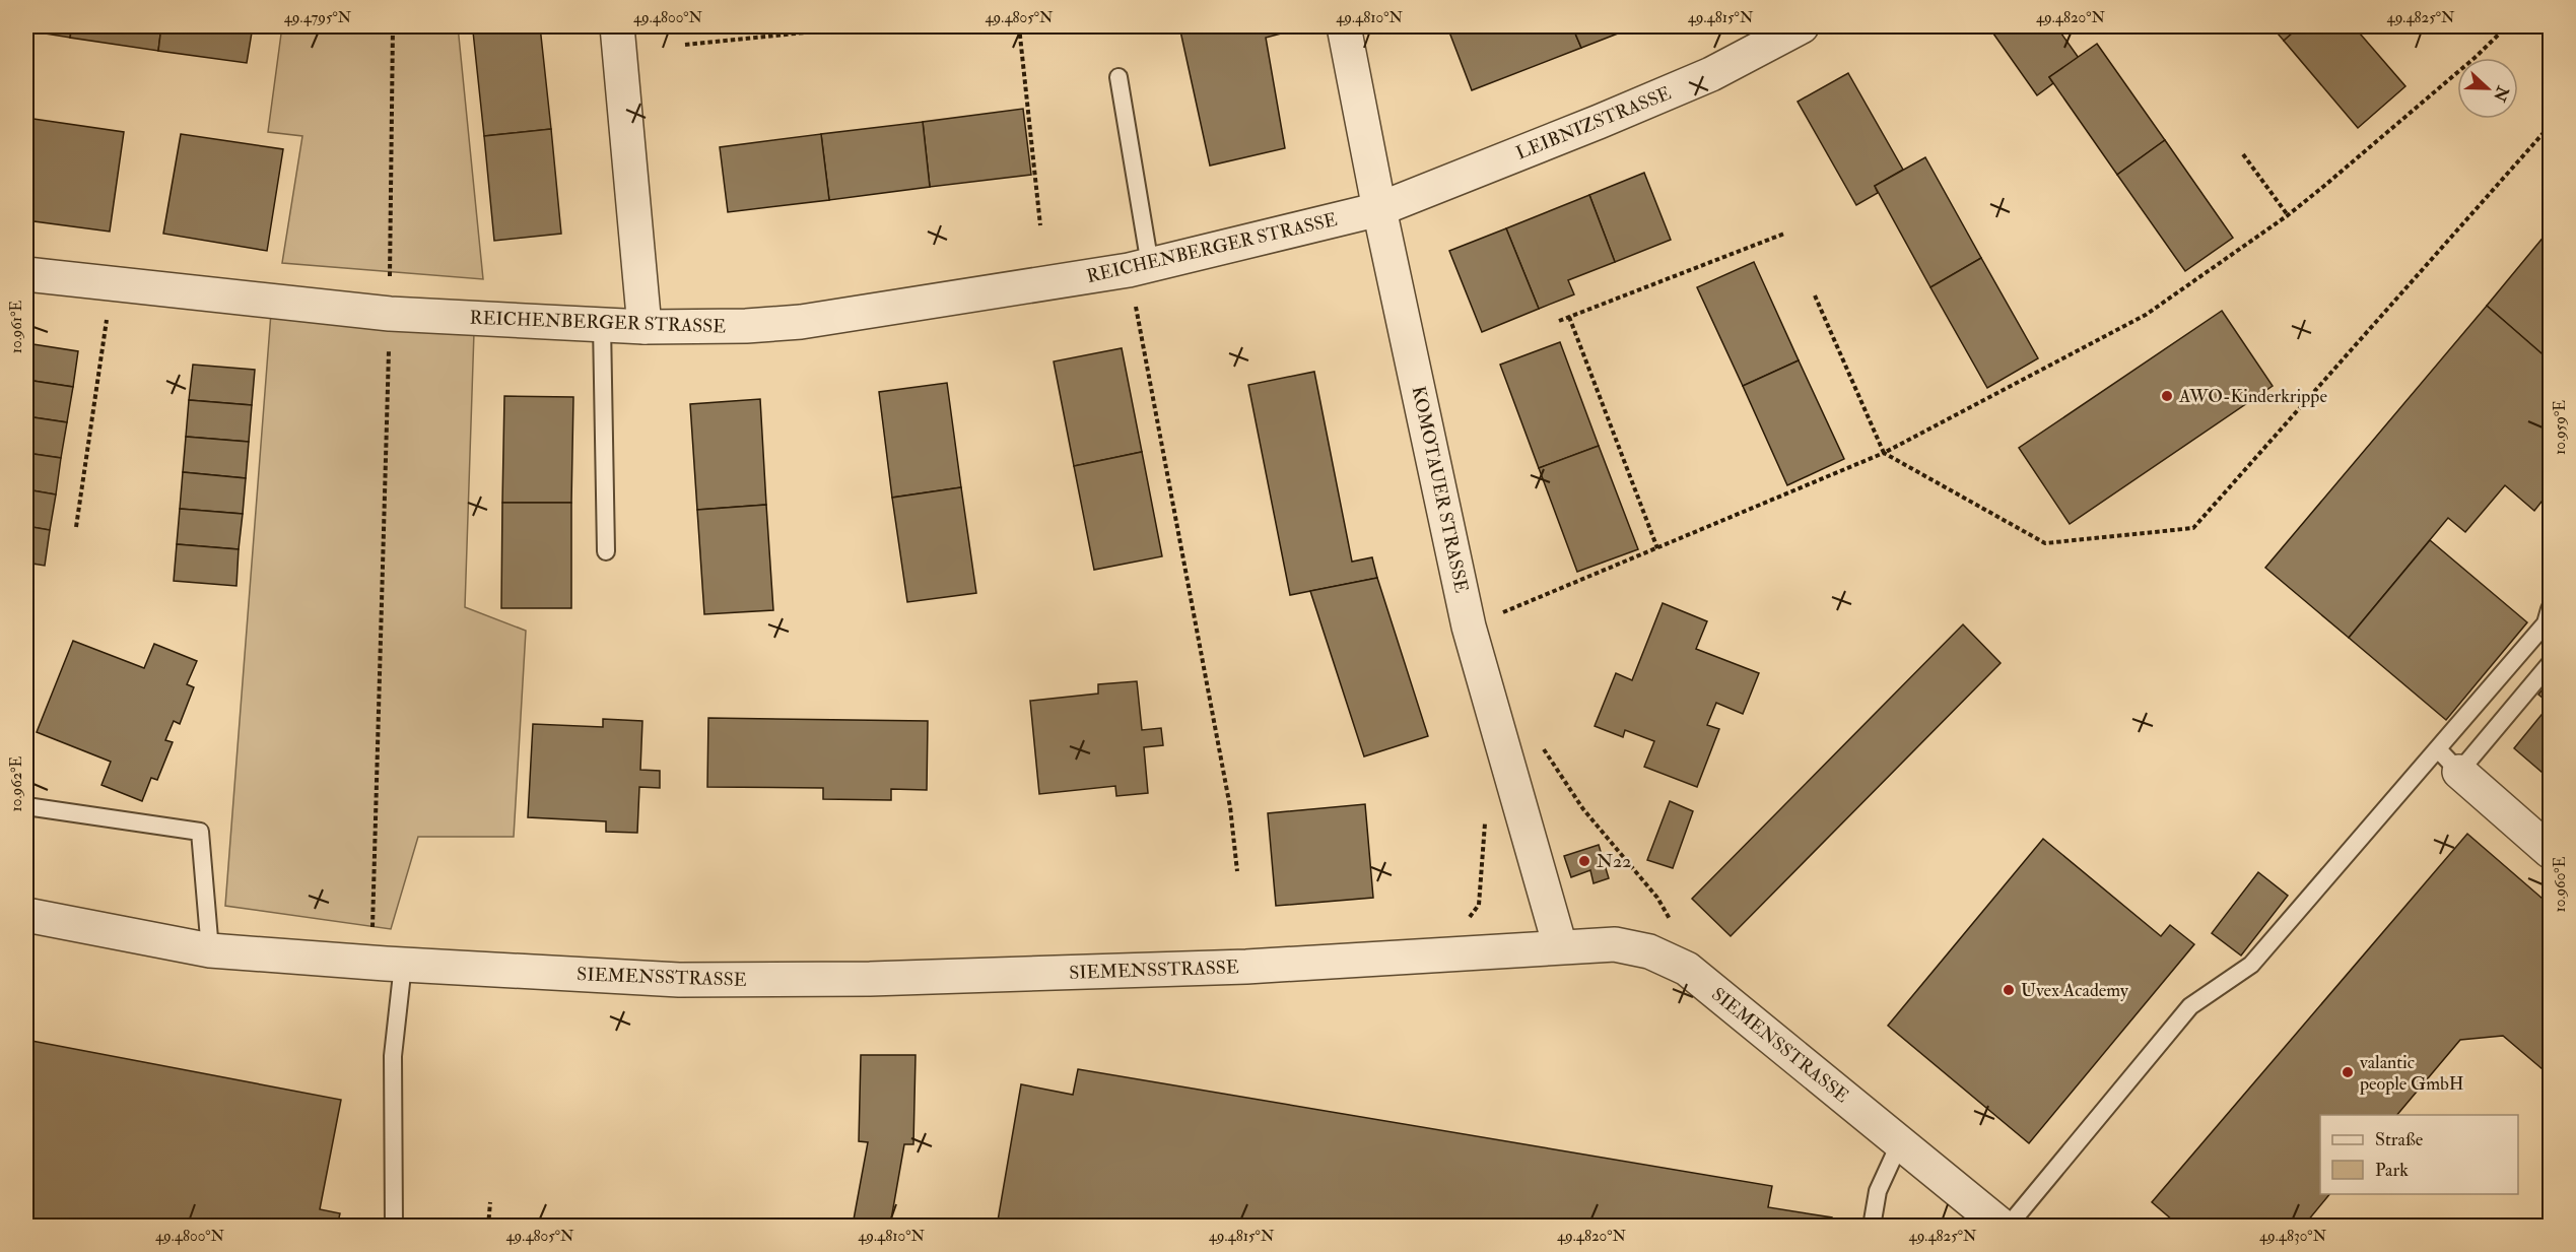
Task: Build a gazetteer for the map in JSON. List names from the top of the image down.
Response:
{
  "streets": {
    "street": [
      "LEIBNIZSTRASSE",
      "REICHENBERGER STRASSE",
      "KOMOTAUER STRASSE",
      "SIEMENSSTRASSE"
    ]
  },
  "crossings": [
    ["LEIBNIZSTRASSE", "REICHENBERGER STRASSE"],
    ["LEIBNIZSTRASSE", "KOMOTAUER STRASSE"],
    ["REICHENBERGER STRASSE", "KOMOTAUER STRASSE"],
    ["KOMOTAUER STRASSE", "SIEMENSSTRASSE"]
  ],
  "places": [
    "AWO-Kinderkrippe",
    "N22",
    "Uvex Academy",
    "valantic people GmbH"
  ],
  "legend": ["Straße", "Park"],
  "north": "right",
  "coordinates": [
    "49.4795°N",
    "49.4800°N",
    "49.4805°N",
    "49.4810°N",
    "49.4815°N",
    "49.4820°N",
    "49.4825°N",
    "10.961°E",
    "10.959°E",
    "10.962°E",
    "10.960°E",
    "49.4830°N"
  ]
}
